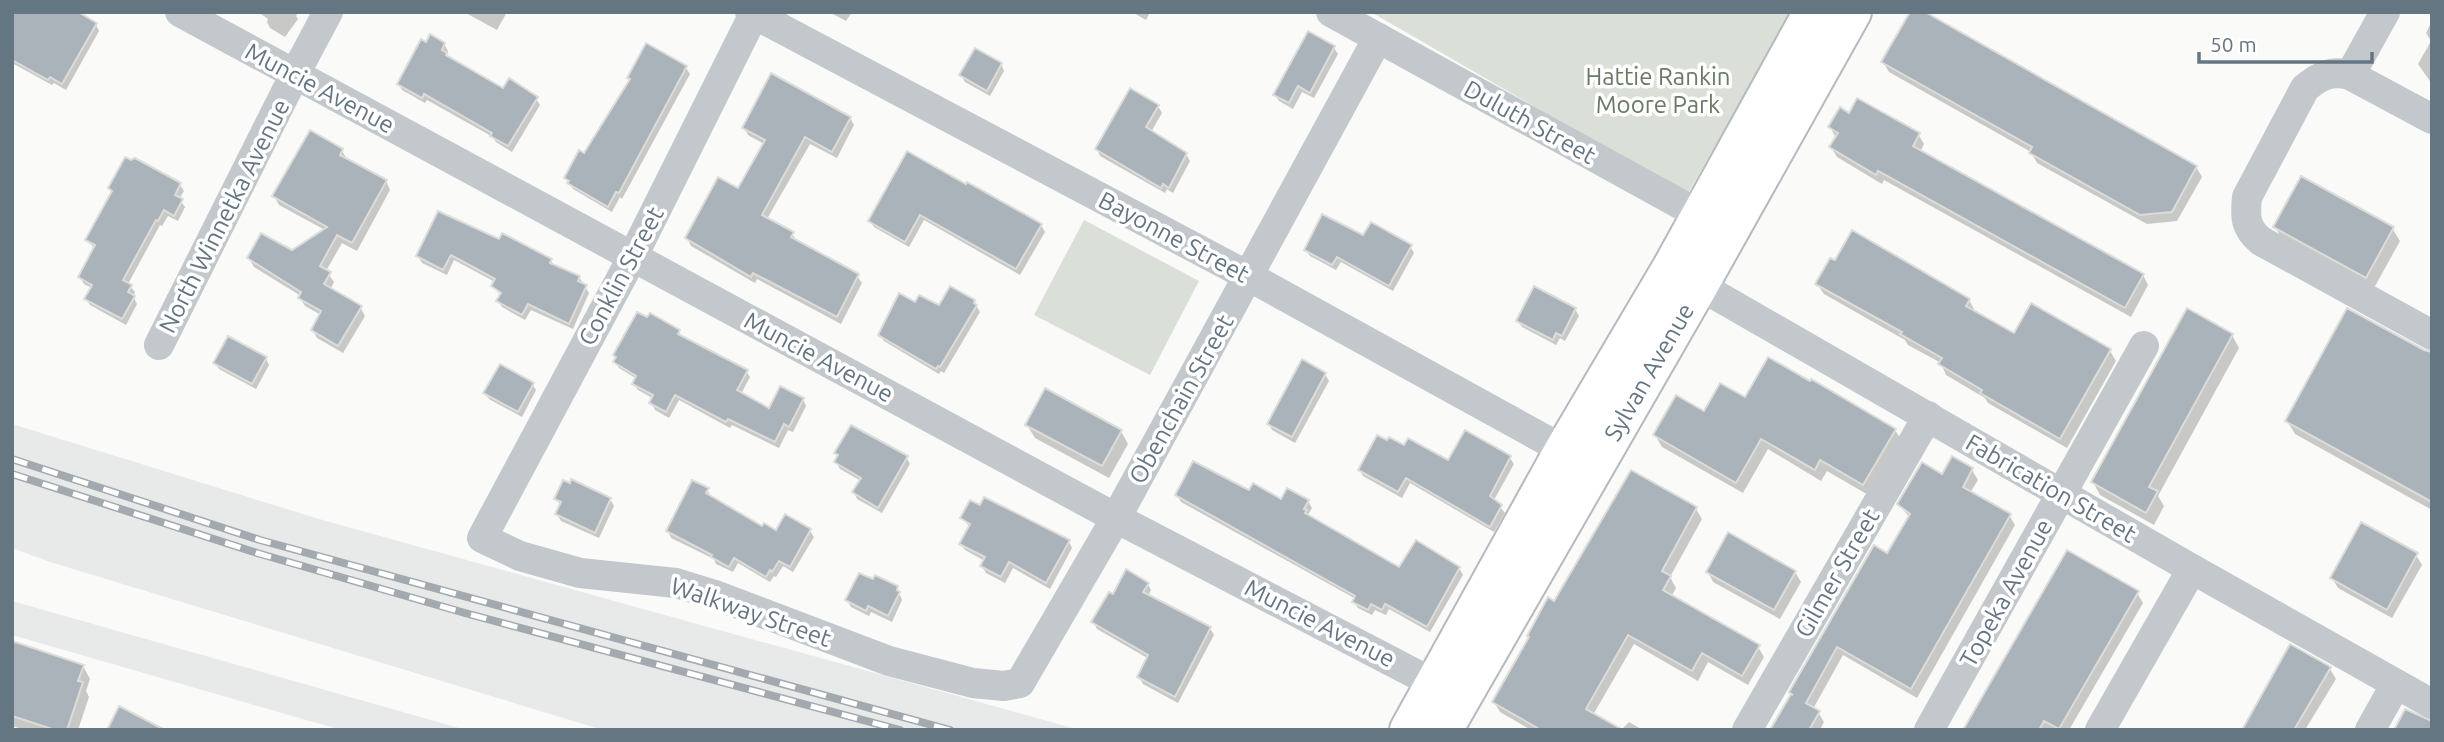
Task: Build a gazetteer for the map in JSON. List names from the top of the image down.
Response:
{
  "streets": {
    "main road": ["Sylvan Avenue"],
    "street": [
      "Muncie Avenue",
      "Duluth Street",
      "North Winnetka Avenue",
      "Bayonne Street",
      "Conklin Street",
      "Obenchain Street",
      "Fabrication Street",
      "Gilmer Street",
      "Topeka Avenue",
      "Walkway Street"
    ]
  },
  "crossings": [
    ["Muncie Avenue", "North Winnetka Avenue"],
    ["Muncie Avenue", "Conklin Street"],
    ["Muncie Avenue", "Sylvan Avenue"],
    ["Muncie Avenue", "Obenchain Street"],
    ["Duluth Street", "Sylvan Avenue"],
    ["Duluth Street", "Obenchain Street"],
    ["Bayonne Street", "Conklin Street"],
    ["Bayonne Street", "Sylvan Avenue"],
    ["Bayonne Street", "Obenchain Street"],
    ["Conklin Street", "Walkway Street"],
    ["Sylvan Avenue", "Fabrication Street"],
    ["Obenchain Street", "Walkway Street"],
    ["Fabrication Street", "Gilmer Street"],
    ["Fabrication Street", "Topeka Avenue"]
  ],
  "parks": ["Hattie Rankin Moore Park"],
  "scale_bar": "50 m"
}
